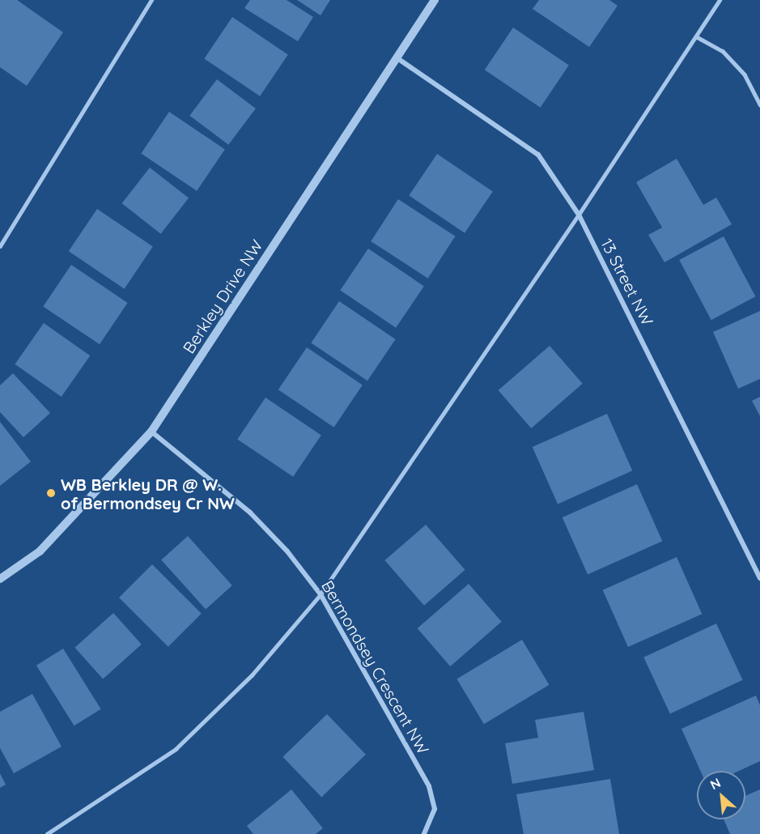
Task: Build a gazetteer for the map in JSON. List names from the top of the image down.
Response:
{
  "streets": {
    "street": ["13 Street NW", "Berkley Drive NW", "Bermondsey Crescent NW"]
  },
  "crossings": [
    ["13 Street NW", "Berkley Drive NW"],
    ["Berkley Drive NW", "Bermondsey Crescent NW"]
  ],
  "places": ["WB Berkley DR @ W. of Bermondsey Cr NW"],
  "north": "top left"
}
